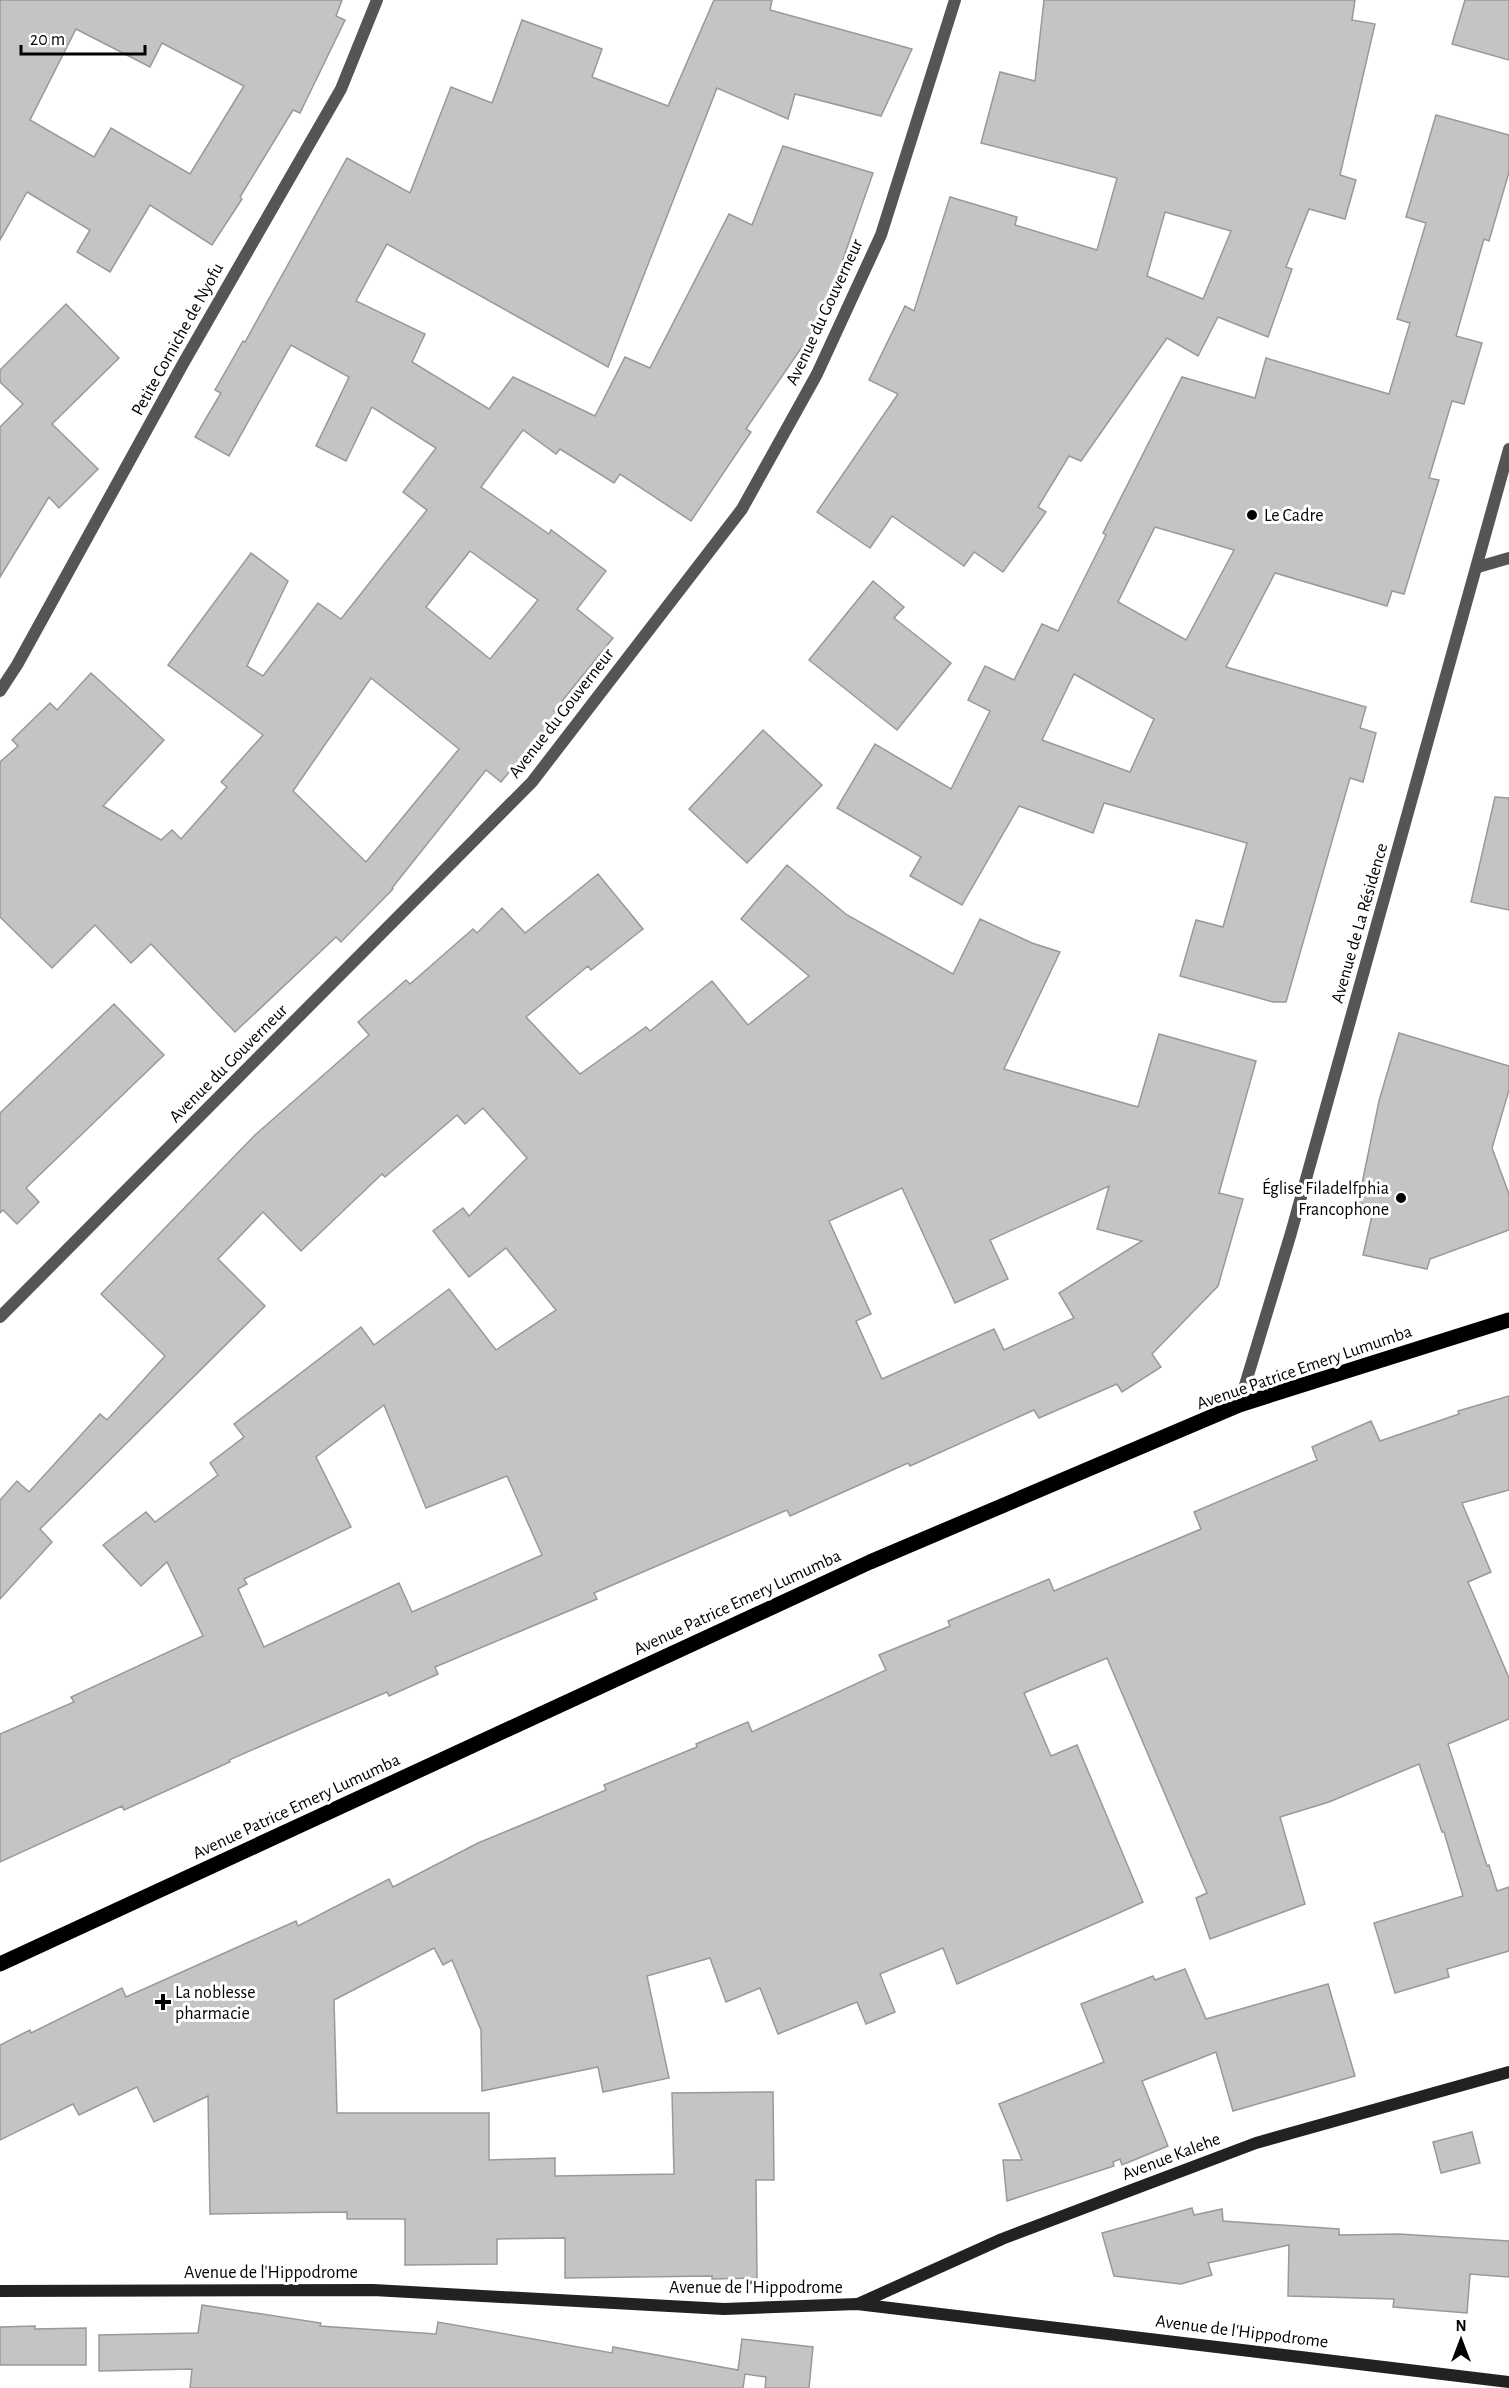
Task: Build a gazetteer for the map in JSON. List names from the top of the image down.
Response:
{
  "streets": {
    "main road": ["Avenue Patrice Emery Lumumba"],
    "street": [
      "Avenue du Gouverneur",
      "Petite Corniche de Nyofu",
      "Avenue de La Résidence",
      "Avenue Kalehe",
      "Avenue de l'Hippodrome"
    ]
  },
  "crossings": [
    ["Avenue de La Résidence", "Avenue Patrice Emery Lumumba"],
    ["Avenue Kalehe", "Avenue de l'Hippodrome"]
  ],
  "places": {
    "other": ["Le Cadre", "Église Filadelfphia Francophone"],
    "health": ["La noblesse pharmacie"]
  },
  "scale_bar": "20 m",
  "north": "top"
}
